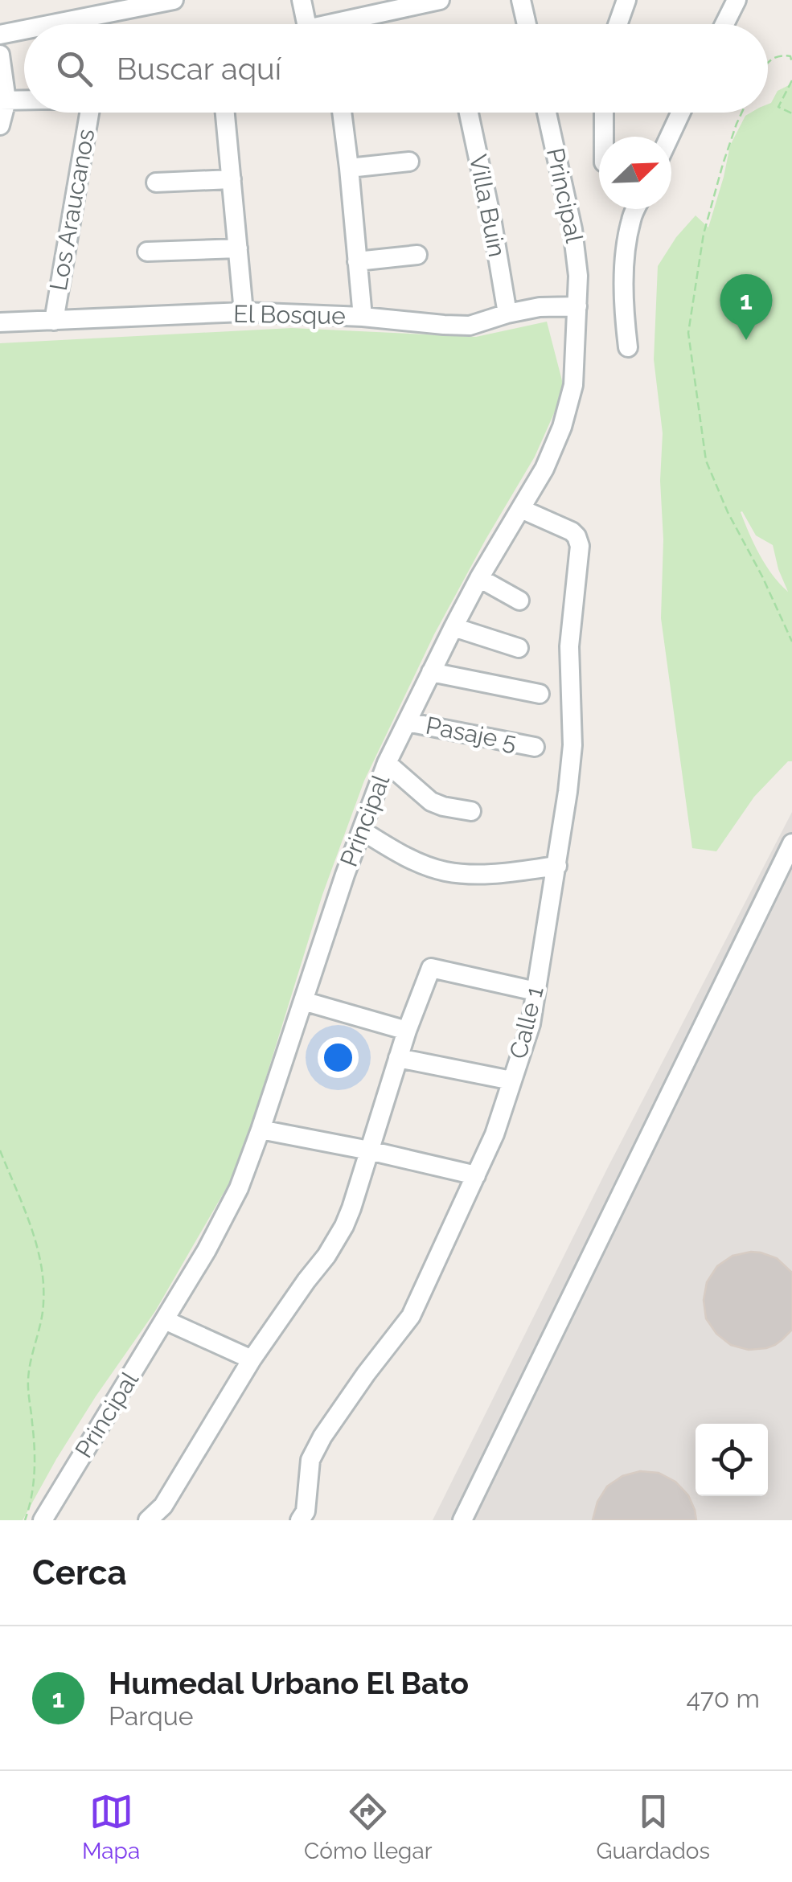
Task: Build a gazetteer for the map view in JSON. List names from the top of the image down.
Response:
{
  "streets": {
    "street": [
      "Principal",
      "Villa Buin",
      "Los Araucanos",
      "El Bosque",
      "Pasaje 5",
      "Calle 1"
    ]
  },
  "crossings": [
    ["Principal", "El Bosque"],
    ["Principal", "Pasaje 5"],
    ["Principal", "Calle 1"],
    ["Villa Buin", "El Bosque"],
    ["Los Araucanos", "El Bosque"]
  ],
  "north": "top right",
  "page": {
    "search": "Buscar aquí",
    "pins": "1",
    "heading": "Cerca",
    "list": [
      {
        "mark": "1",
        "name": "Humedal Urbano El Bato",
        "note": "Parque",
        "value": "470 m"
      }
    ],
    "nav": ["Mapa", "Cómo llegar", "Guardados"]
  }
}
